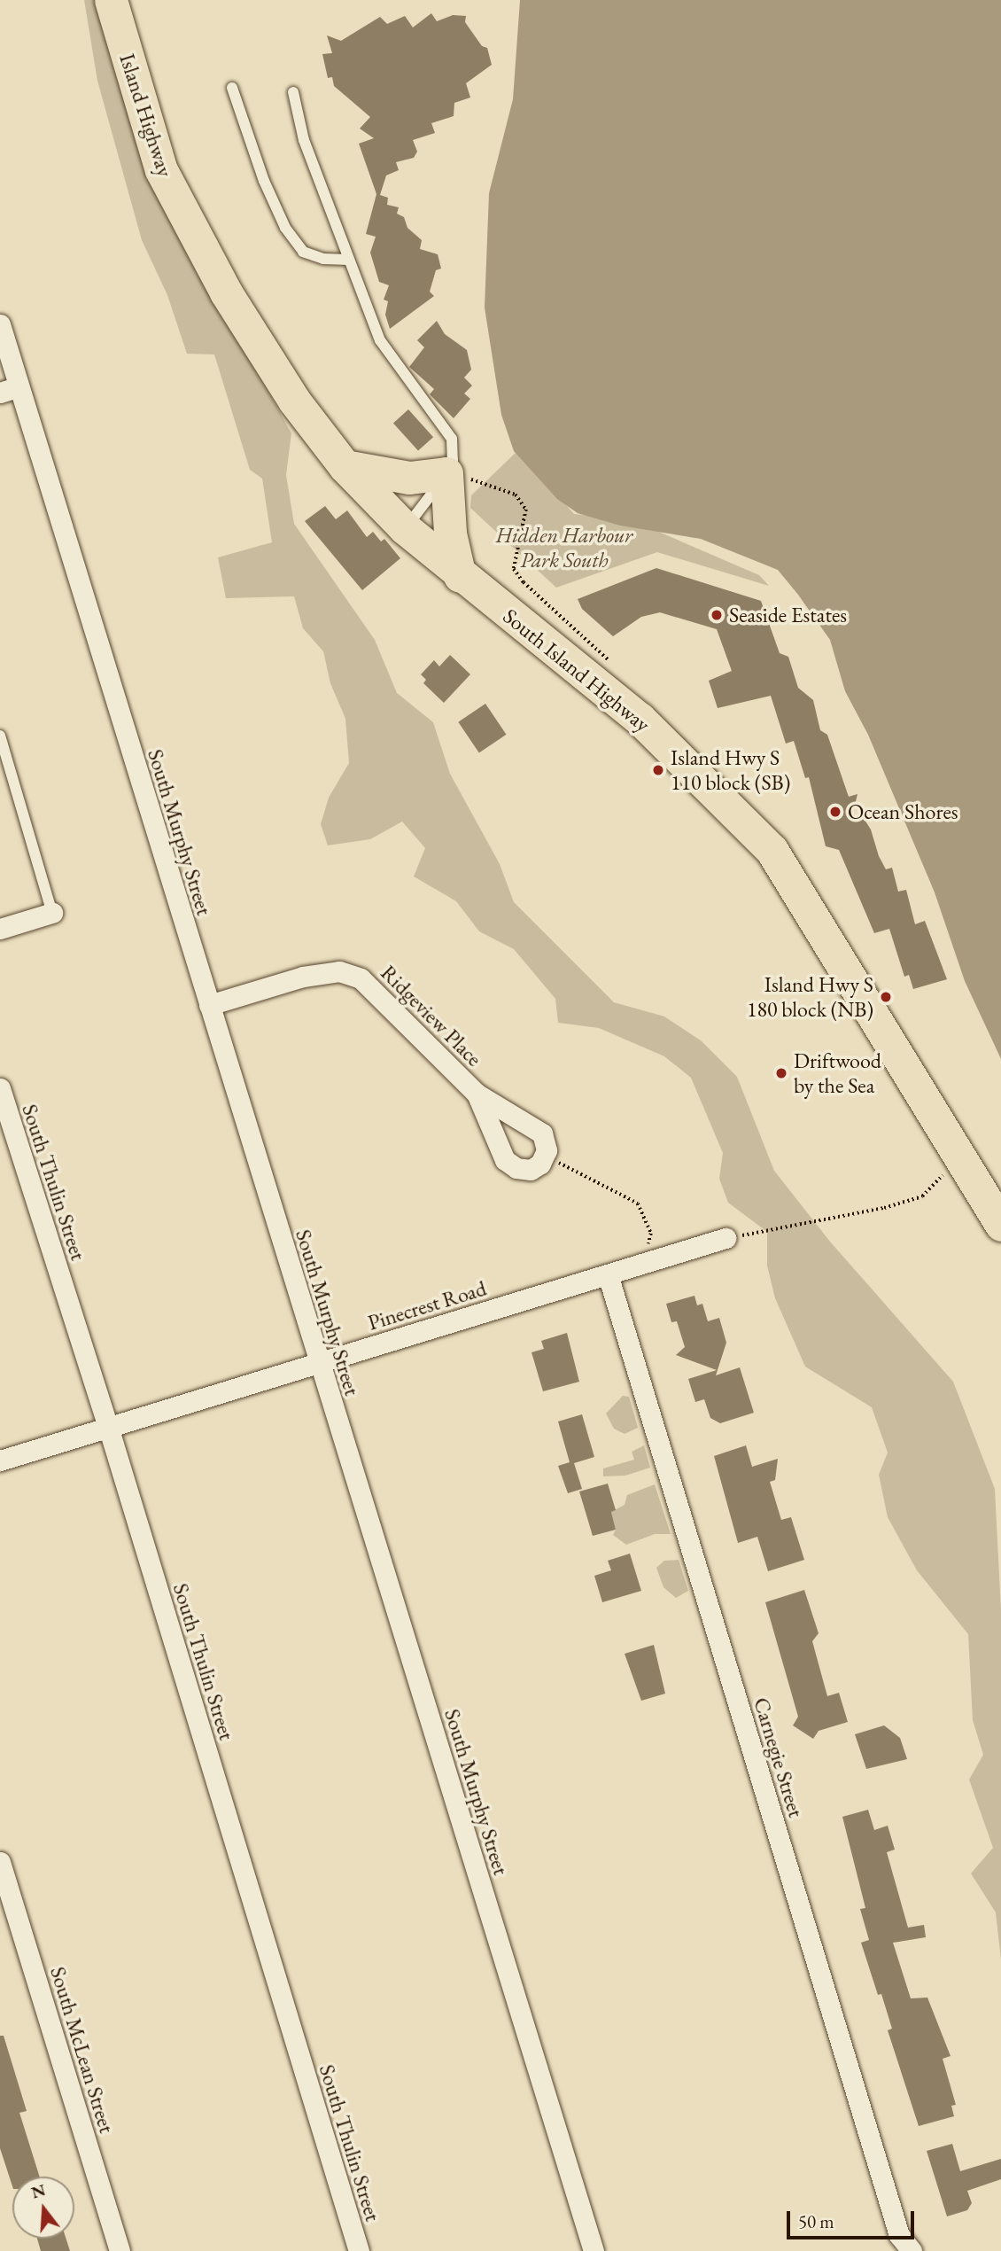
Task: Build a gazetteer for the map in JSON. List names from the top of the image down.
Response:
{
  "streets": {
    "main road": ["Island Highway", "South Island Highway"],
    "street": [
      "South Murphy Street",
      "Ridgeview Place",
      "South Thulin Street",
      "Pinecrest Road",
      "Carnegie Street",
      "South McLean Street"
    ]
  },
  "crossings": [
    ["Island Highway", "South Island Highway"],
    ["South Murphy Street", "Ridgeview Place"],
    ["South Murphy Street", "Pinecrest Road"],
    ["South Thulin Street", "Pinecrest Road"],
    ["Pinecrest Road", "Carnegie Street"]
  ],
  "parks": ["Hidden Harbour Park South"],
  "places": [
    "Seaside Estates",
    "Island Hwy S 110 block (SB)",
    "Ocean Shores",
    "Island Hwy S 180 block (NB)",
    "Driftwood by the Sea"
  ],
  "scale_bar": "50 m",
  "north": "top"
}
